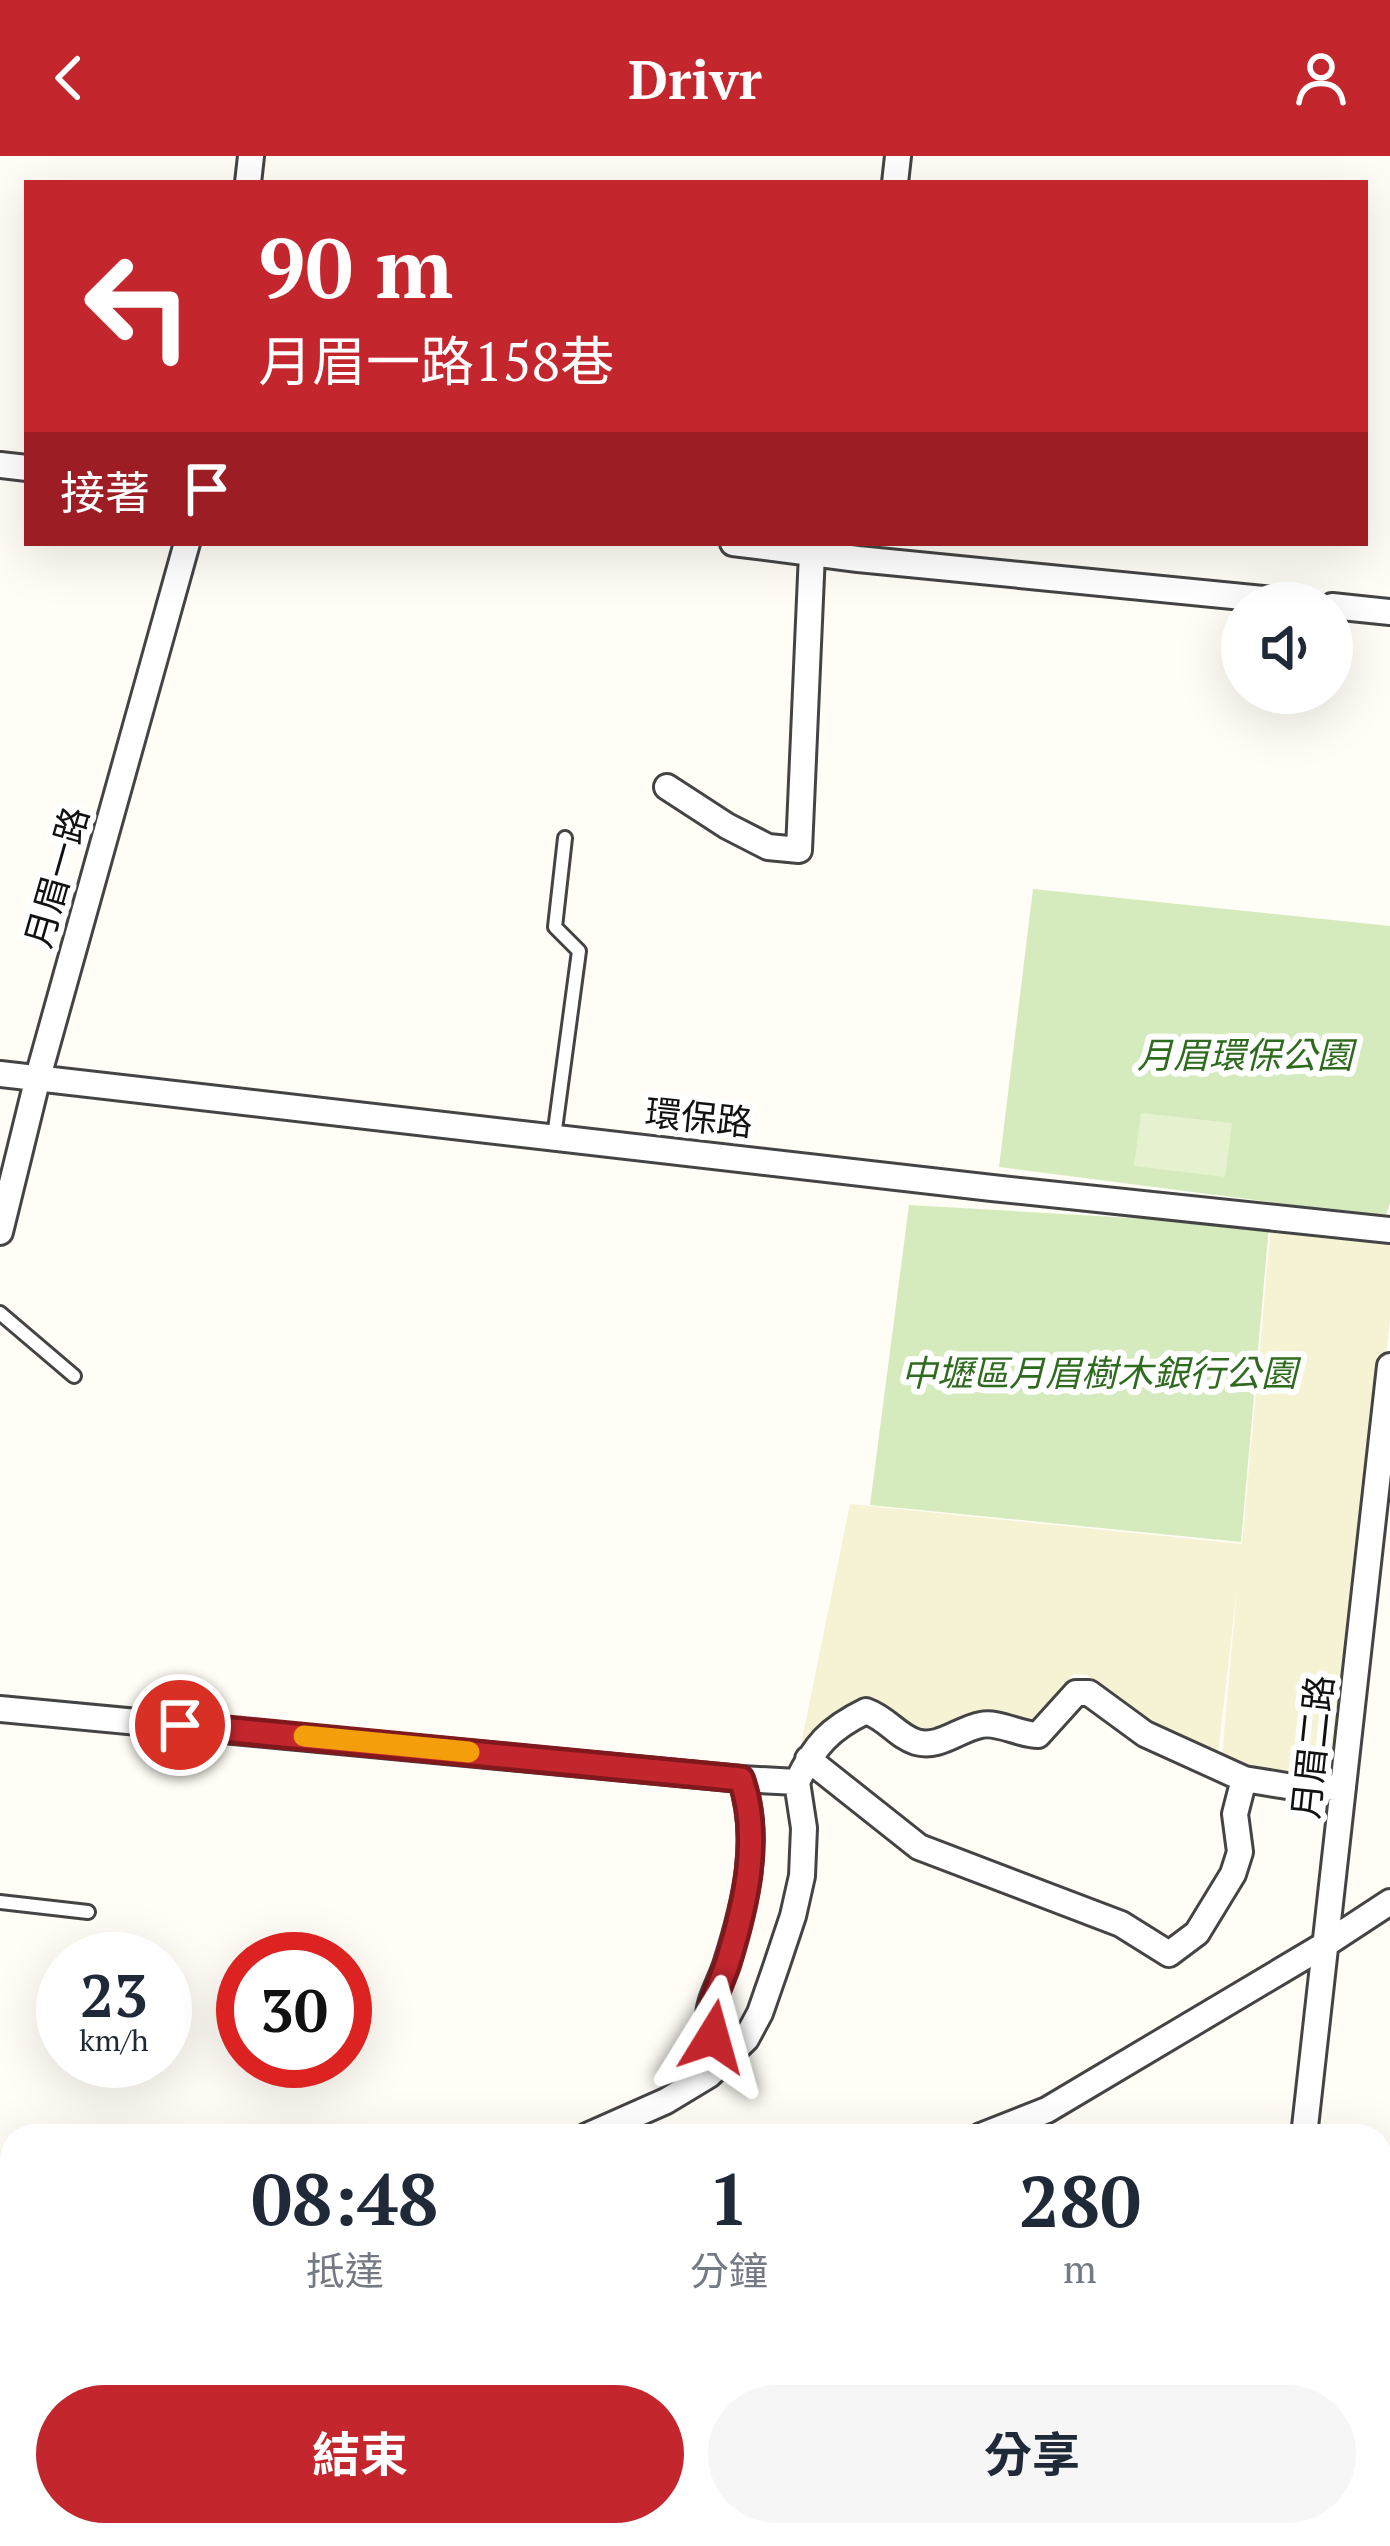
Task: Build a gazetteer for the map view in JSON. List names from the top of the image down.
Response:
{
  "streets": {
    "street": ["月眉一路", "環保路", "月眉二路"]
  },
  "crossings": [
    ["月眉一路", "環保路"]
  ],
  "parks": ["月眉環保公園", "中壢區月眉樹木銀行公園"],
  "page": {
    "header": "Drivr",
    "turn": ["90 m", "月眉一路158巷"],
    "then": "接著",
    "speed": "23 km/h",
    "limit": "30",
    "eta": [
      "08:48",
      "抵達",
      "1",
      "分鐘",
      "280",
      "m"
    ],
    "buttons": ["結束", "分享"]
  }
}
